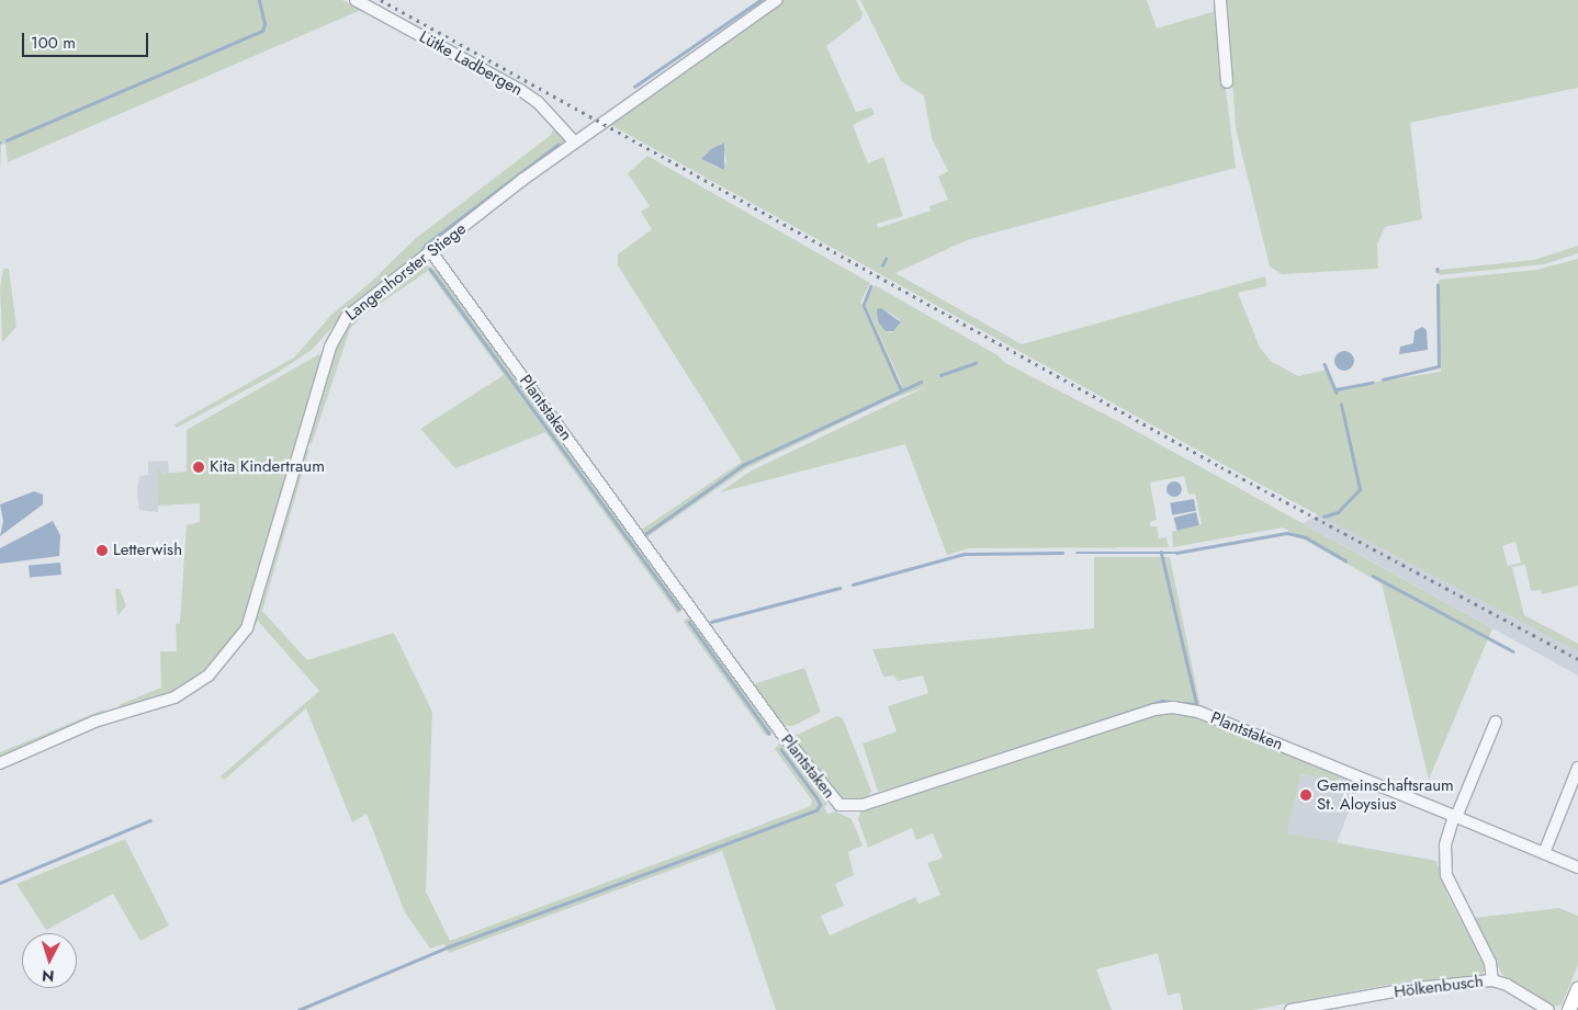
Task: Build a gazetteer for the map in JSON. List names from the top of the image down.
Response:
{
  "streets": {
    "street": [
      "Lütke Ladbergen",
      "Langenhorster Stiege",
      "Plantstaken",
      "Hölkenbusch"
    ]
  },
  "crossings": [
    ["Lütke Ladbergen", "Langenhorster Stiege"],
    ["Langenhorster Stiege", "Plantstaken"]
  ],
  "places": ["Kita Kindertraum", "Letterwish", "Gemeinschaftsraum St. Aloysius"],
  "scale_bar": "100 m",
  "north": "bottom"
}
